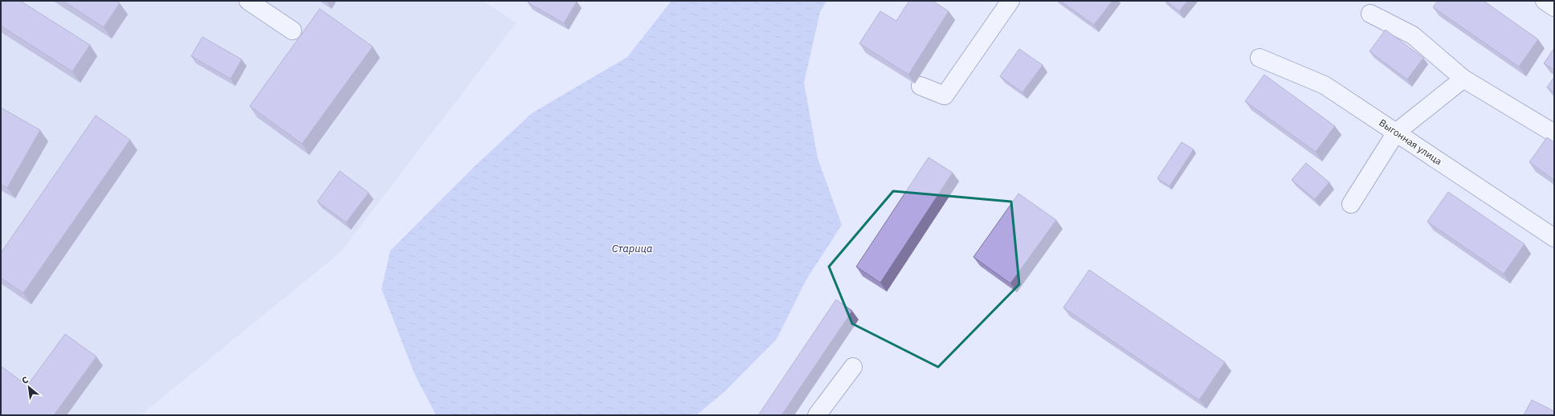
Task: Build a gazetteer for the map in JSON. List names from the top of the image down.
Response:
{
  "streets": {
    "street": ["Выгонная улица"]
  },
  "water": ["Старица"],
  "north": "top left"
}
